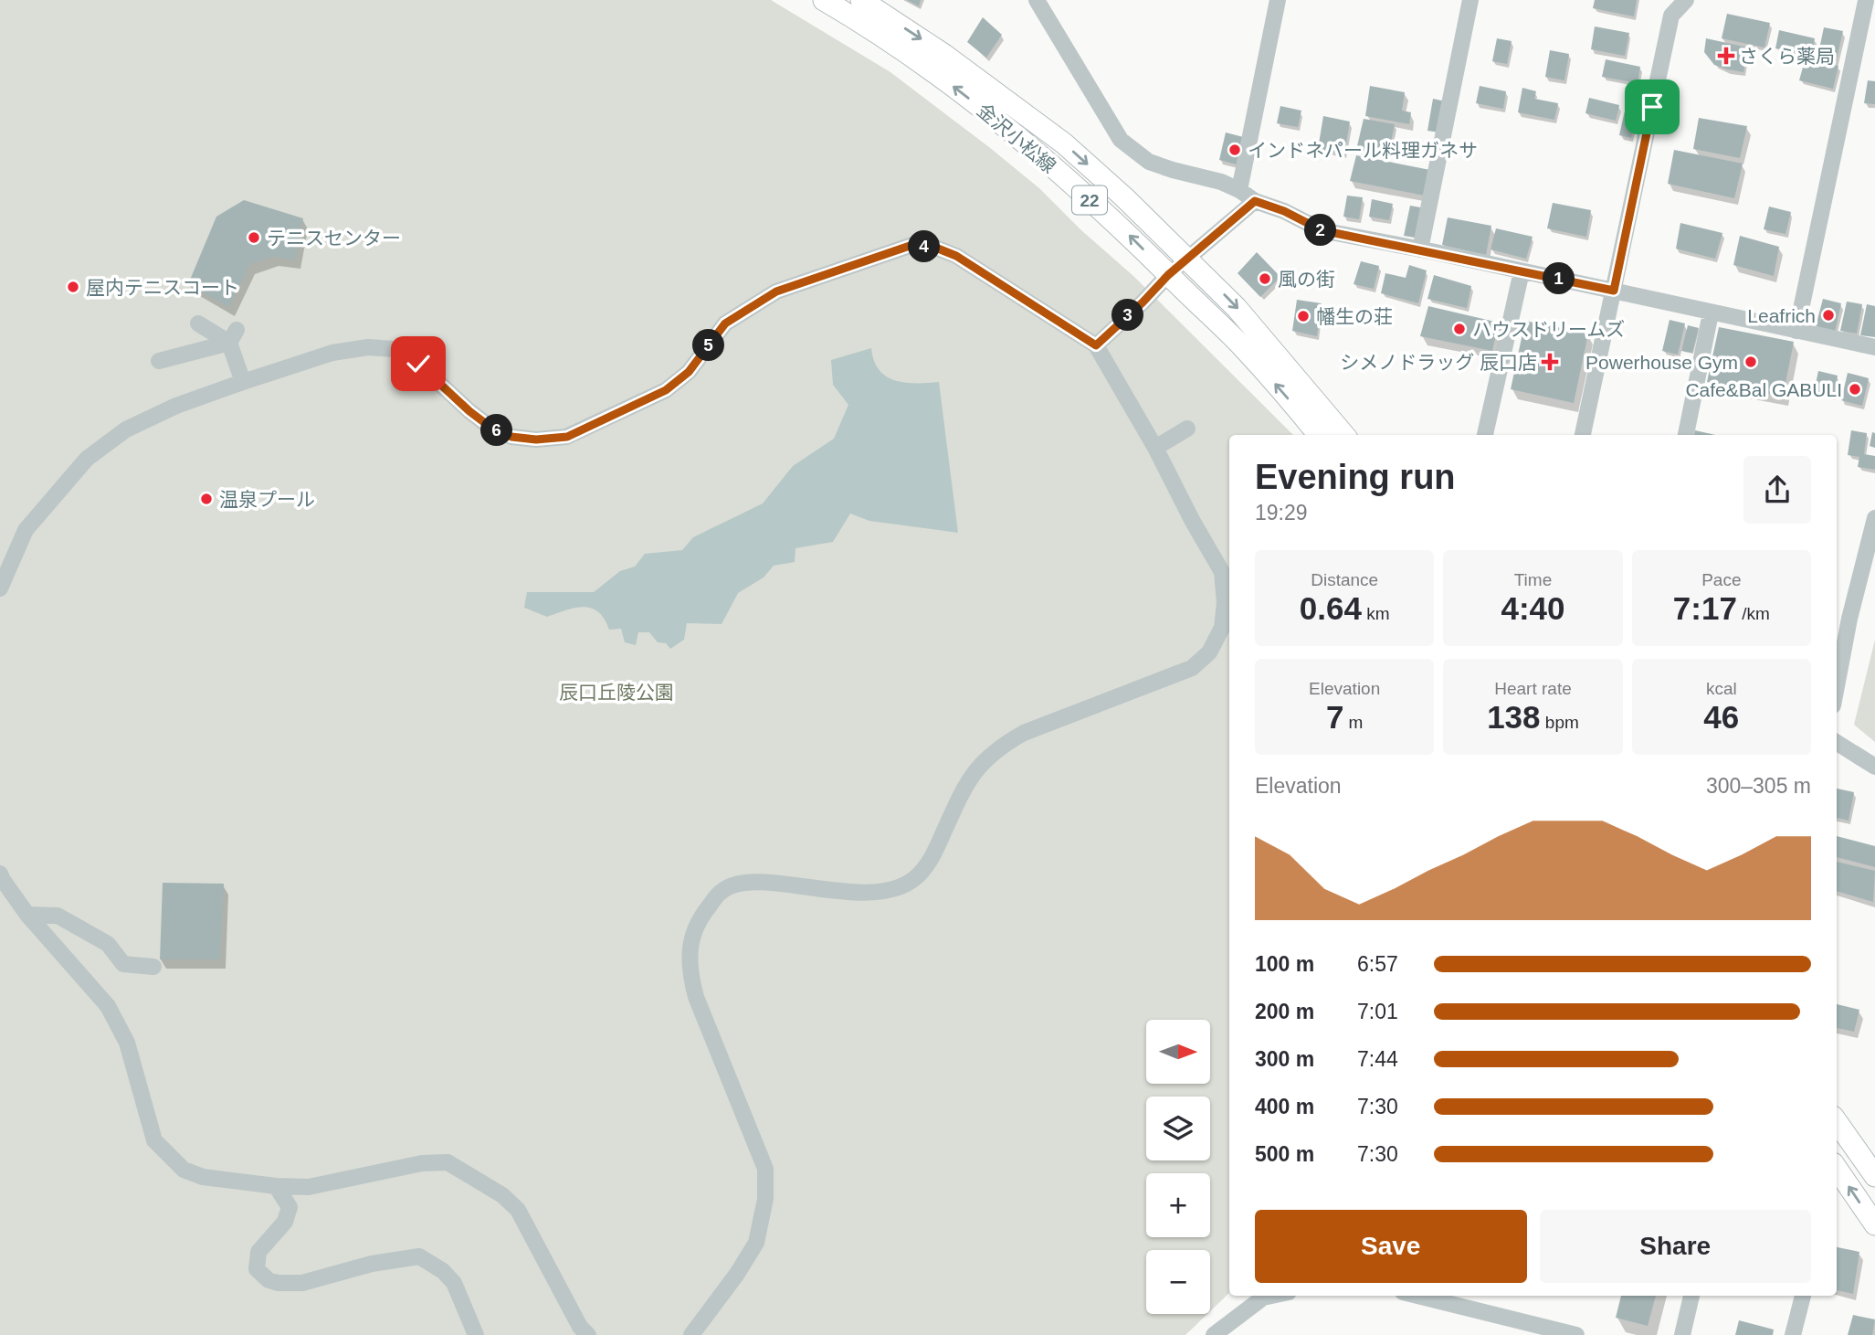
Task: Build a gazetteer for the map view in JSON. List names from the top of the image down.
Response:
{
  "streets": {
    "main road": ["金沢小松線", "22"]
  },
  "parks": ["辰口丘陵公園"],
  "places": {
    "health": ["さくら薬局", "シメノドラッグ 辰口店"],
    "other": [
      "インドネパール料理ガネサ",
      "テニスセンター",
      "風の街",
      "屋内テニスコート",
      "Leafrich",
      "幡生の荘",
      "ハウスドリームズ",
      "Powerhouse Gym",
      "Cafe&Bal GABULI",
      "温泉プール"
    ]
  },
  "north": "right",
  "page": {
    "pins": [
      "2",
      "4",
      "1",
      "3",
      "5",
      "6"
    ],
    "heading": ["Evening run", "19:29"],
    "stats": [
      ["Distance", "0.64 km"],
      ["Time", "4:40"],
      ["Pace", "7:17 /km"],
      ["Elevation", "7 m"],
      ["Heart rate", "138 bpm"],
      ["kcal", "46"]
    ],
    "chart": ["Elevation", "300–305 m"],
    "list": [
      {
        "name": "100 m",
        "note": "6:57"
      },
      {
        "name": "200 m",
        "note": "7:01"
      },
      {
        "name": "300 m",
        "note": "7:44"
      },
      {
        "name": "400 m",
        "note": "7:30"
      },
      {
        "name": "500 m",
        "note": "7:30"
      }
    ],
    "map_buttons": ["+", "−"],
    "buttons": ["Save", "Share"]
  }
}
